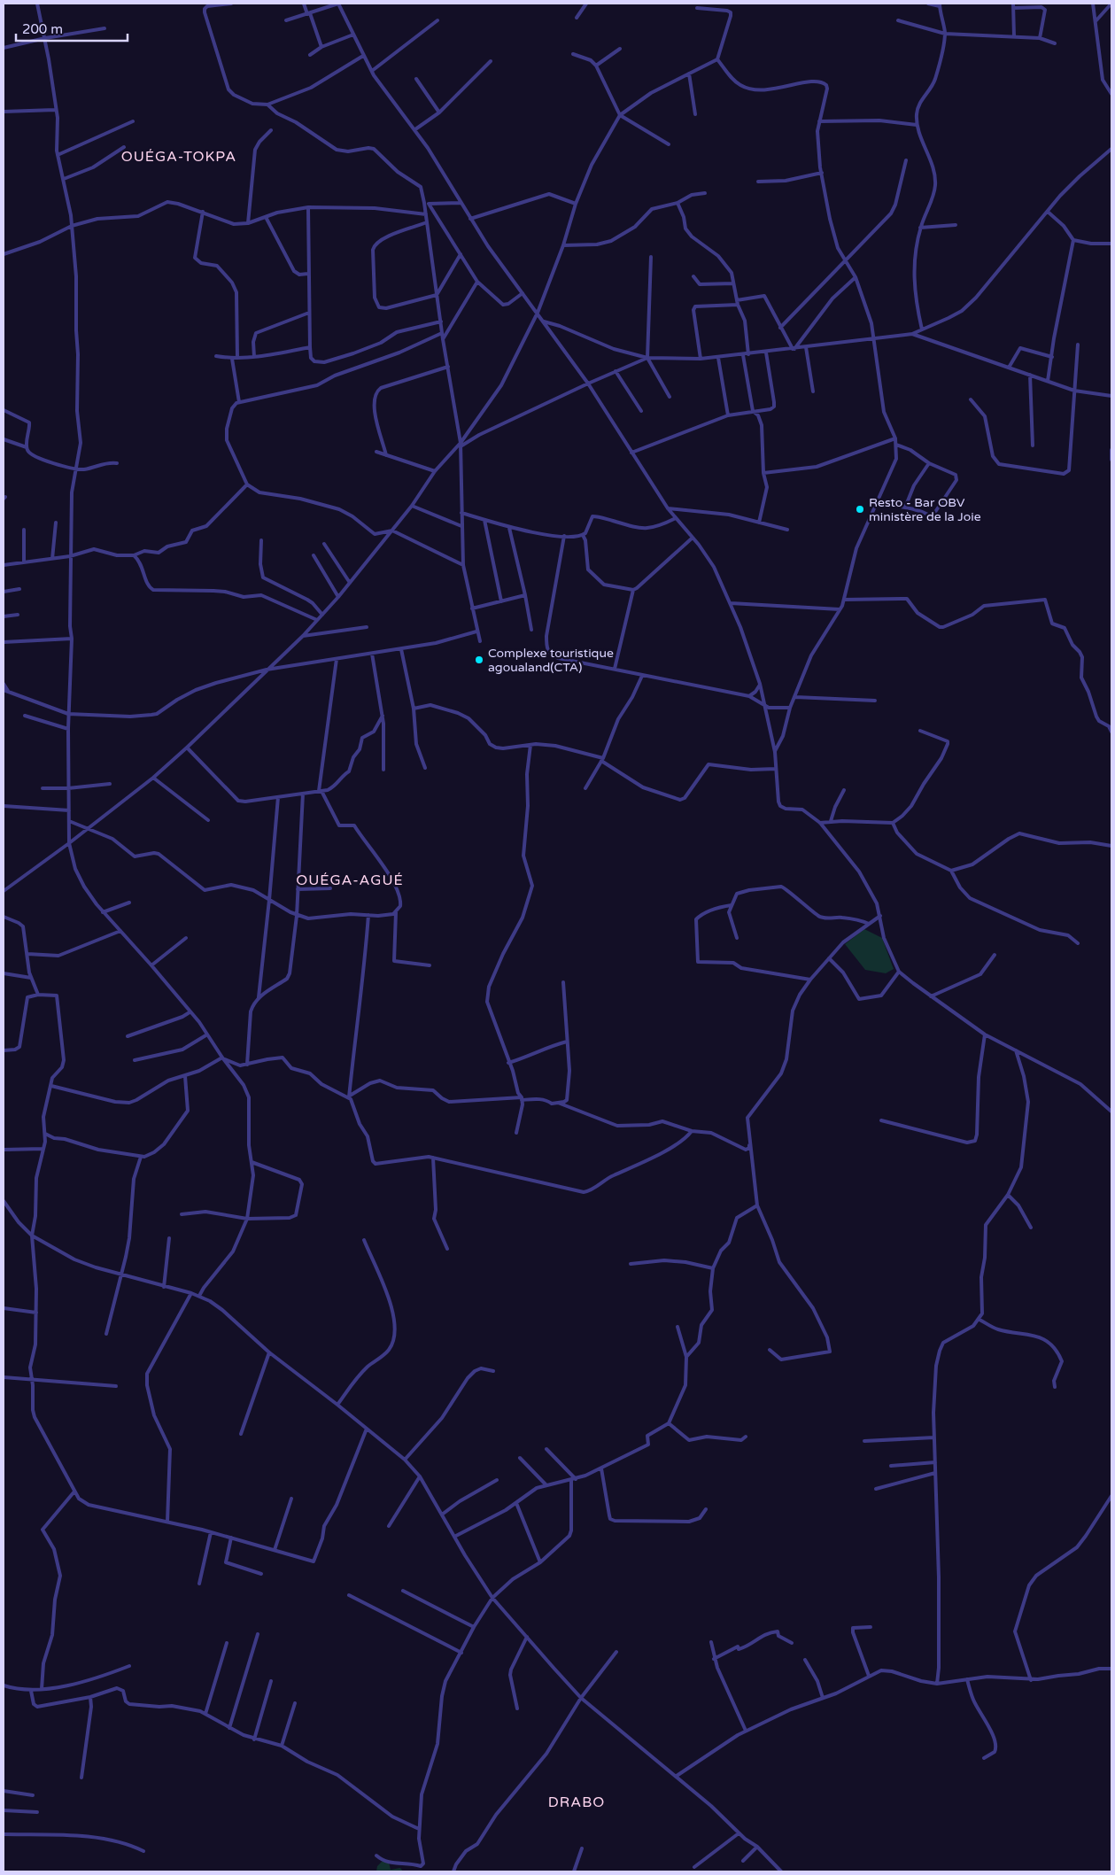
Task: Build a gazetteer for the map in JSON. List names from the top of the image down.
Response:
{
  "districts": ["OUÉGA-TOKPA", "OUÉGA-AGUÉ", "DRABO"],
  "places": ["Resto - Bar OBV ministère de la Joie", "Complexe touristique agoualand(CTA)"],
  "scale_bar": "200 m"
}
